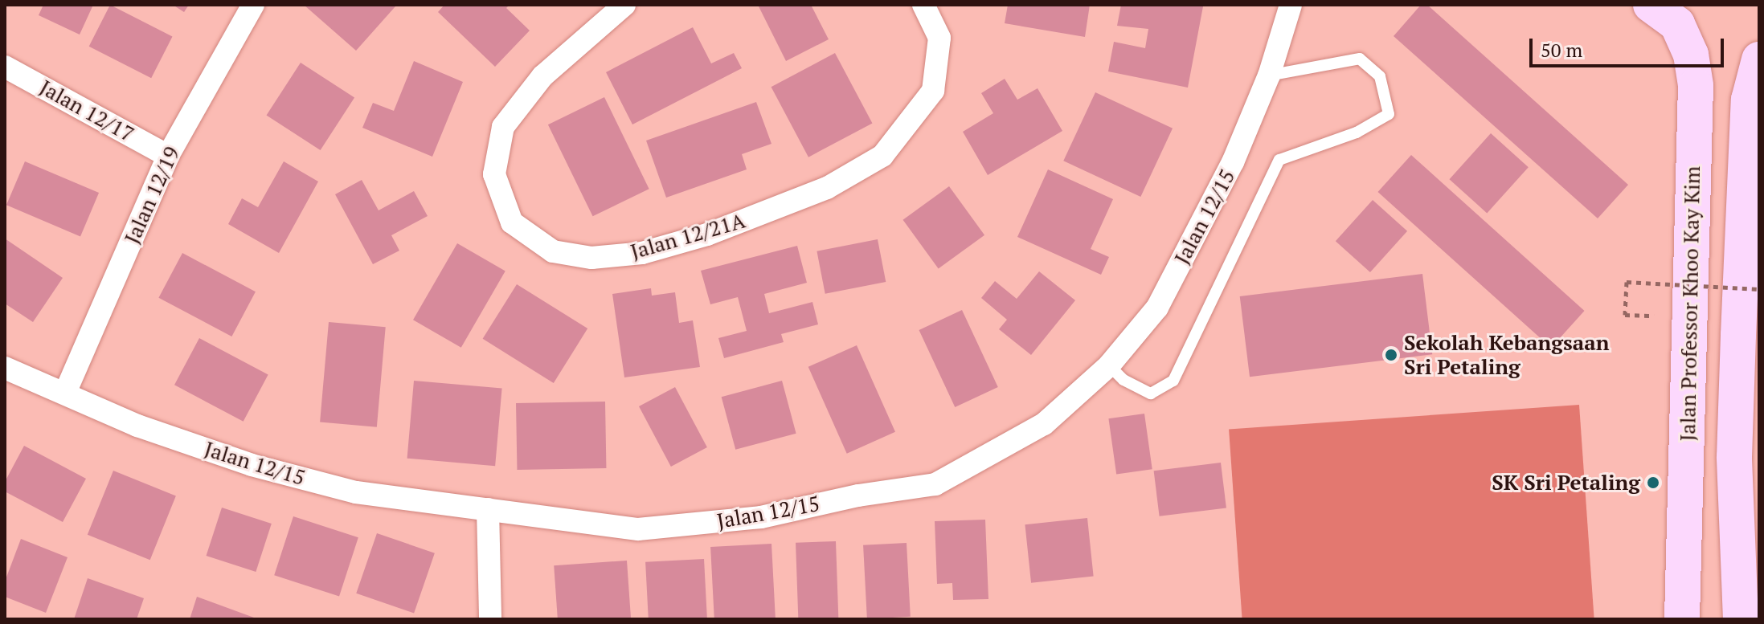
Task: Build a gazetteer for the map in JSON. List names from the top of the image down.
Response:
{
  "streets": {
    "main road": ["Jalan Professor Khoo Kay Kim"],
    "street": [
      "Jalan 12/17",
      "Jalan 12/19",
      "Jalan 12/15",
      "Jalan 12/21A"
    ]
  },
  "crossings": [
    ["Jalan 12/17", "Jalan 12/19"],
    ["Jalan 12/19", "Jalan 12/15"]
  ],
  "places": ["Sekolah Kebangsaan Sri Petaling", "SK Sri Petaling"],
  "scale_bar": "50 m"
}
